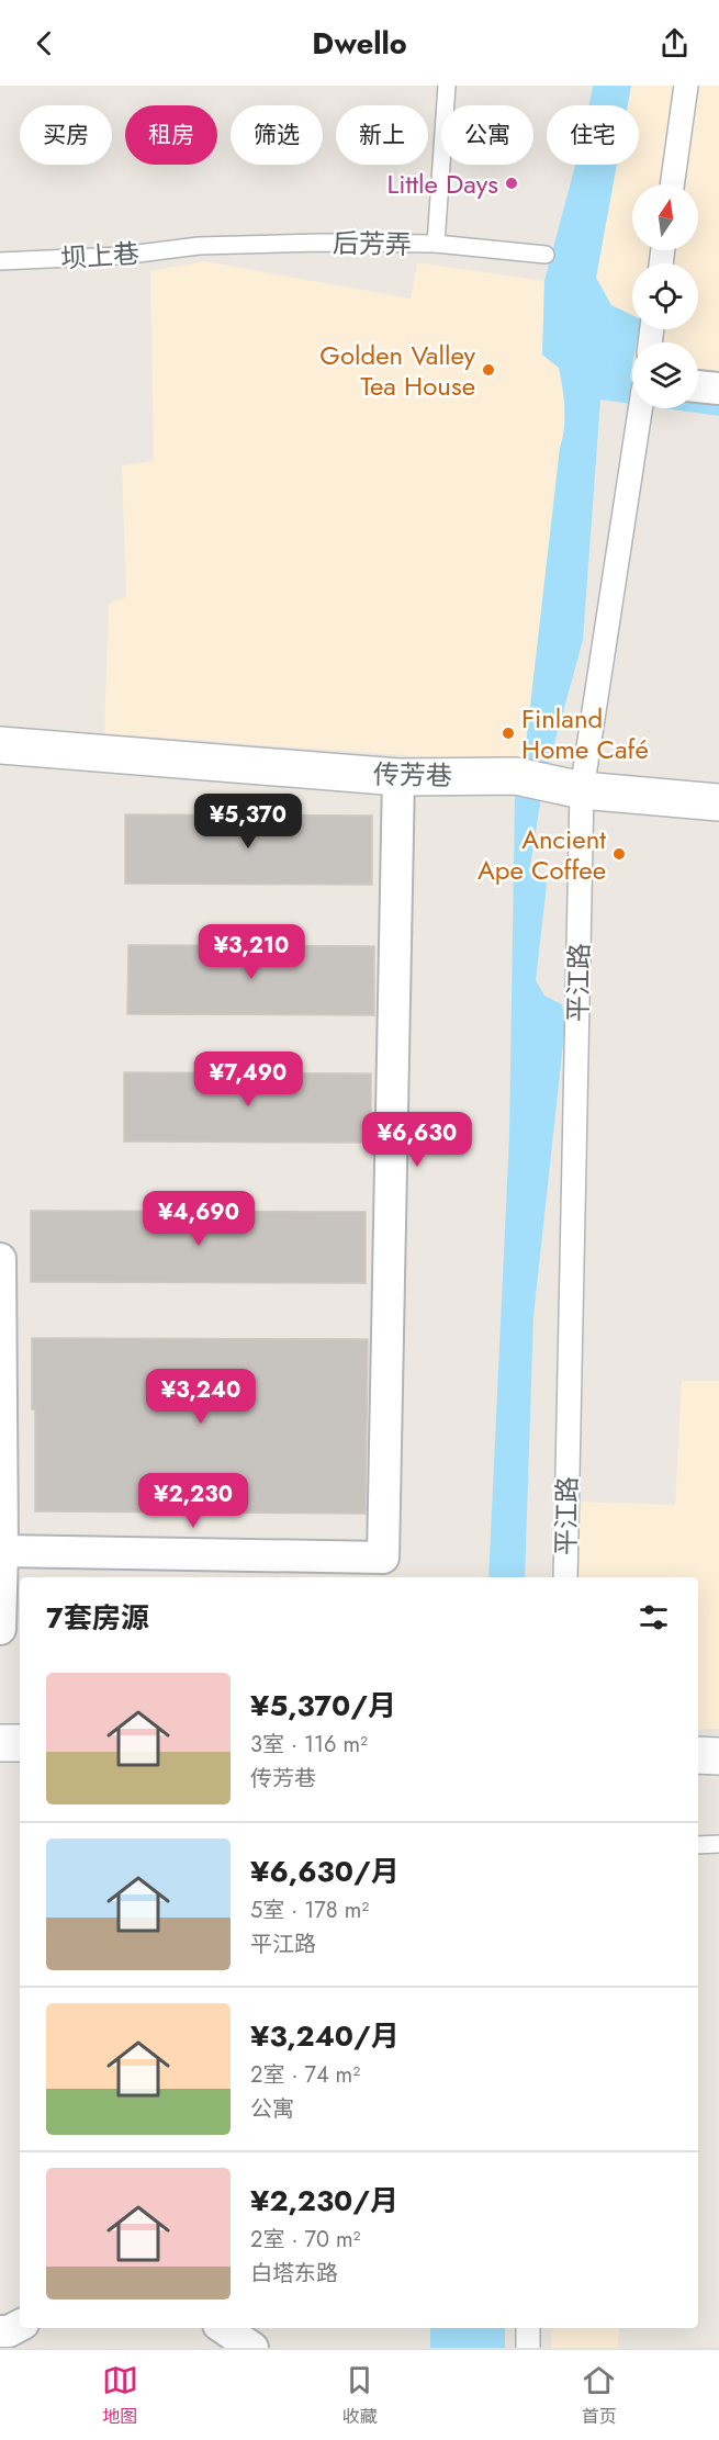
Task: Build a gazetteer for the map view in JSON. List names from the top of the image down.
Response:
{
  "streets": {
    "street": ["传芳巷", "平江路"],
    "lane": ["后芳弄", "坝上巷"]
  },
  "crossings": [
    ["后芳弄", "坝上巷"],
    ["传芳巷", "平江路"]
  ],
  "places": [
    "Little Days",
    "Golden Valley Tea House",
    "Finland Home Café",
    "Ancient Ape Coffee"
  ],
  "north": "top",
  "page": {
    "header": "Dwello",
    "chip": [
      "买房",
      "租房",
      "筛选",
      "新上",
      "公寓",
      "住宅"
    ],
    "price": [
      "¥5,370",
      "¥3,210",
      "¥7,490",
      "¥6,630",
      "¥4,690",
      "¥3,240",
      "¥2,230"
    ],
    "heading": "7套房源",
    "list": [
      {
        "name": "¥5,370/月",
        "note": "3室 · 116 m² · 传芳巷"
      },
      {
        "name": "¥6,630/月",
        "note": "5室 · 178 m² · 平江路"
      },
      {
        "name": "¥3,240/月",
        "note": "2室 · 74 m² · 公寓"
      },
      {
        "name": "¥2,230/月",
        "note": "2室 · 70 m² · 白塔东路"
      }
    ],
    "tabs": ["地图", "收藏", "首页"]
  }
}
